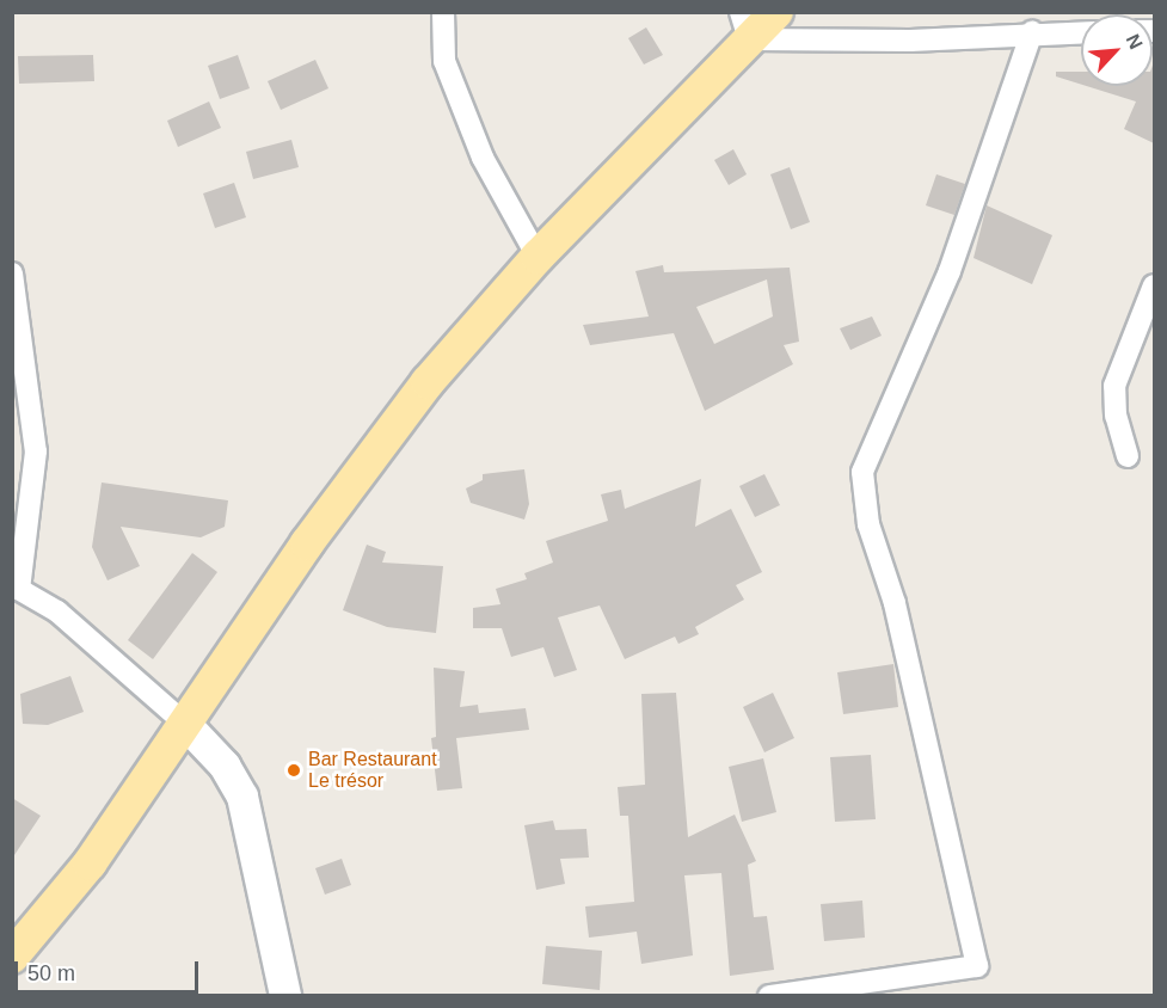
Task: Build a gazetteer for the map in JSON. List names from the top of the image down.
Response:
{
  "places": ["Bar Restaurant Le trésor"],
  "scale_bar": "50 m",
  "north": "top right"
}
